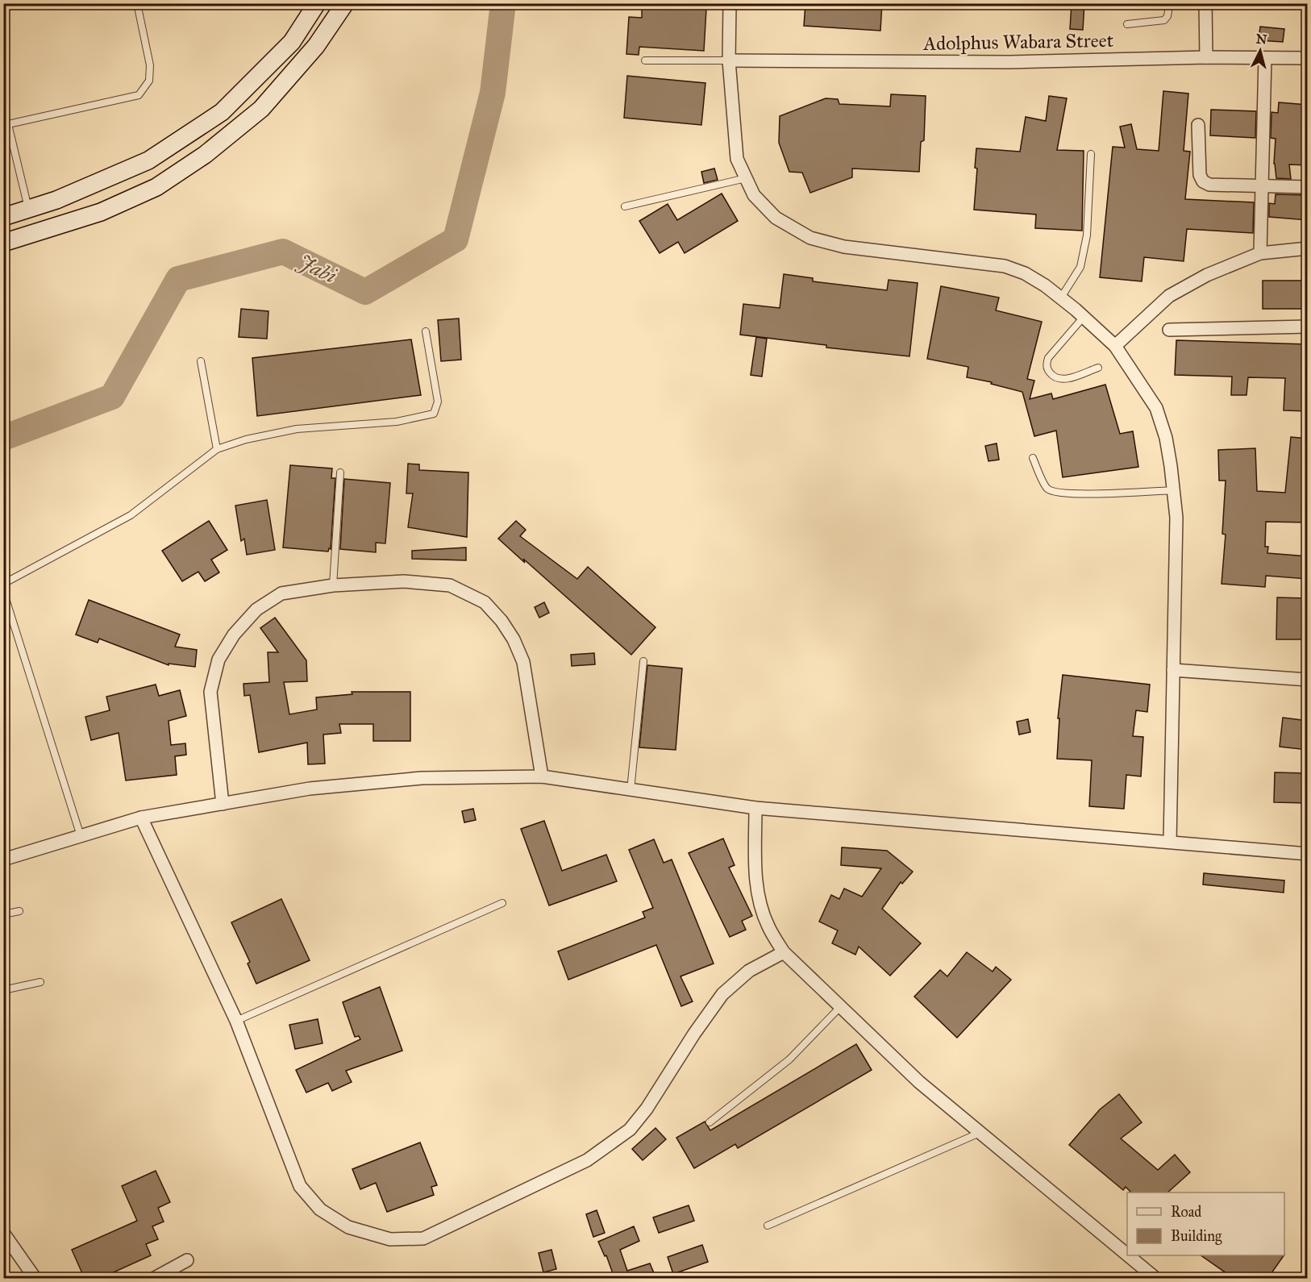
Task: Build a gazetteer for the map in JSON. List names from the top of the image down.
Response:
{
  "streets": {
    "street": ["Adolphus Wabara Street"]
  },
  "water": ["Jabi"],
  "legend": ["Road", "Building"],
  "north": "top"
}
